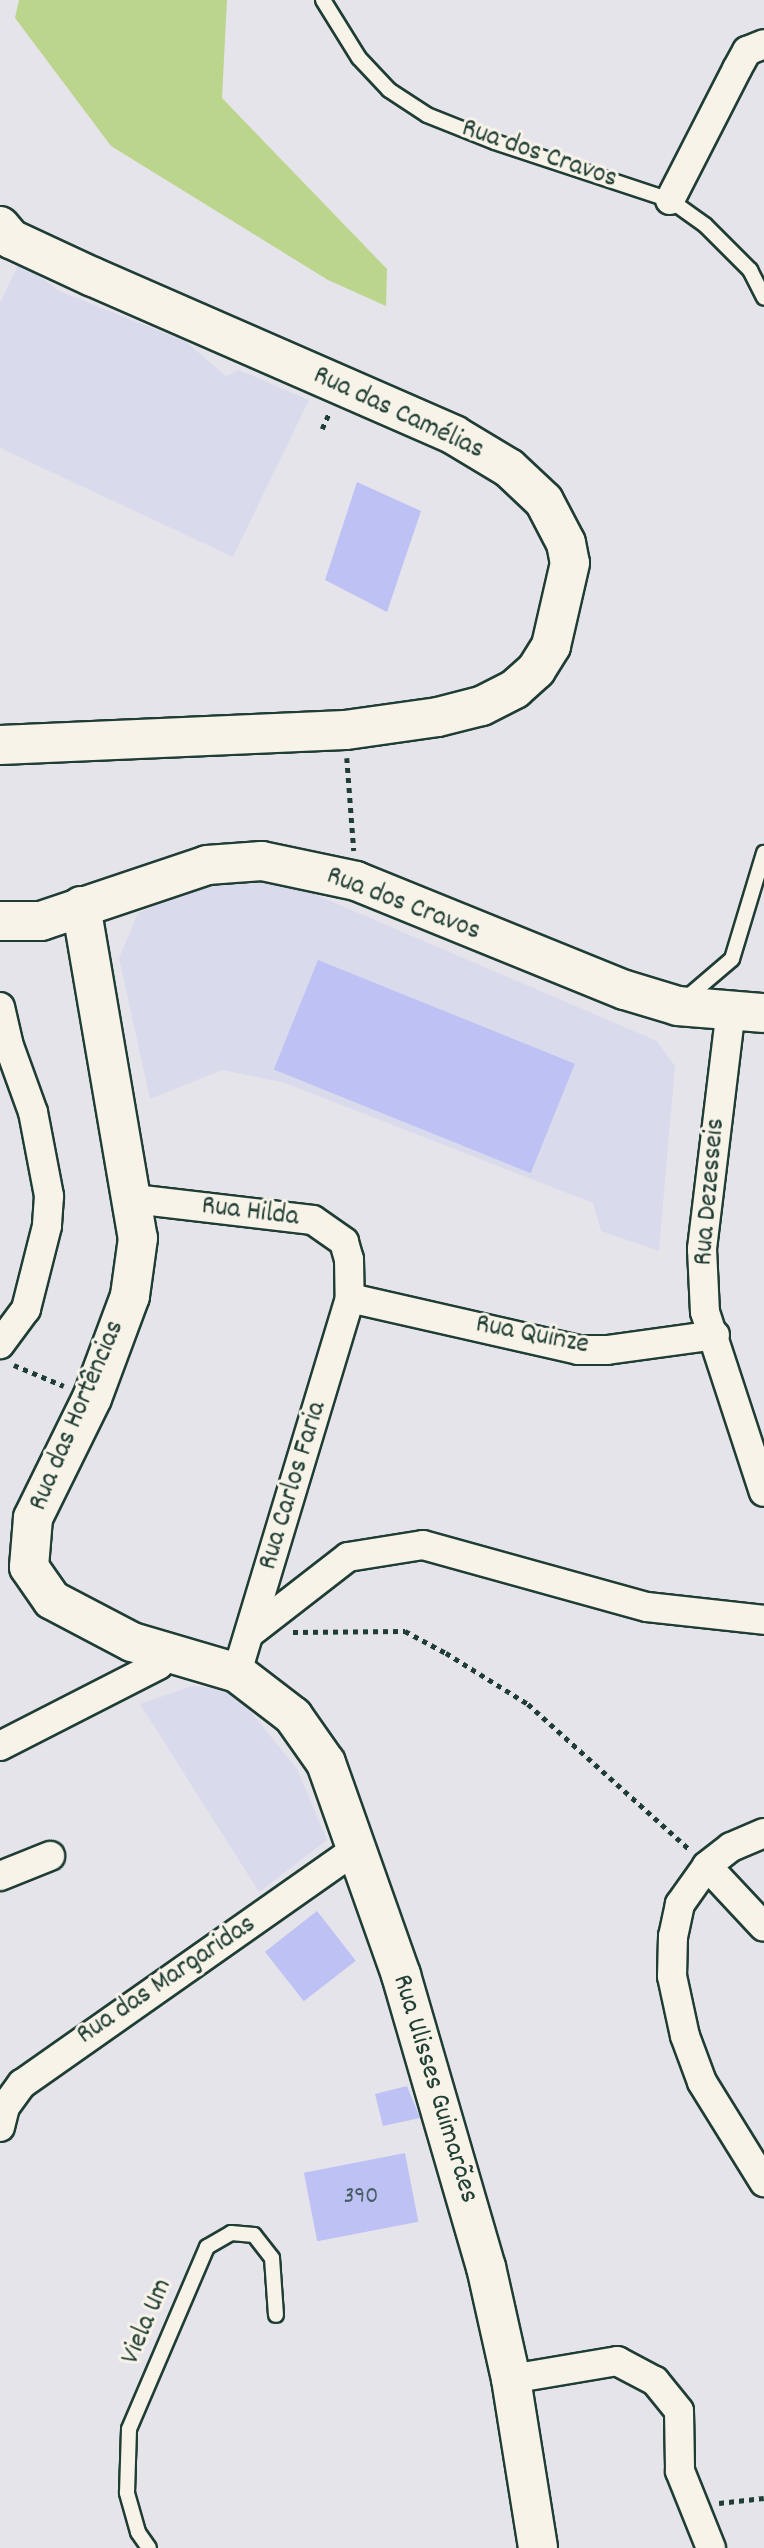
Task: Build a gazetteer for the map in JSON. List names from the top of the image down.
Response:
{
  "streets": {
    "main road": [
      "Rua dos Cravos",
      "Rua das Camélias",
      "Rua das Hortências",
      "Rua Ulisses Guimarães"
    ],
    "street": [
      "Rua Dezesseis",
      "Rua Hilda",
      "Rua Quinze",
      "Rua Carlos Faria",
      "Rua das Margaridas"
    ],
    "lane": ["Viela Um"]
  },
  "crossings": [
    ["Rua dos Cravos", "Rua Dezesseis"],
    ["Rua dos Cravos", "Rua das Hortências"],
    ["Rua Dezesseis", "Rua Quinze"],
    ["Rua Hilda", "Rua Quinze"],
    ["Rua Hilda", "Rua das Hortências"],
    ["Rua Hilda", "Rua Carlos Faria"],
    ["Rua Quinze", "Rua Carlos Faria"],
    ["Rua das Hortências", "Rua Carlos Faria"],
    ["Rua das Hortências", "Rua Ulisses Guimarães"],
    ["Rua Carlos Faria", "Rua Ulisses Guimarães"],
    ["Rua das Margaridas", "Rua Ulisses Guimarães"]
  ],
  "house_numbers": ["390"]
}
